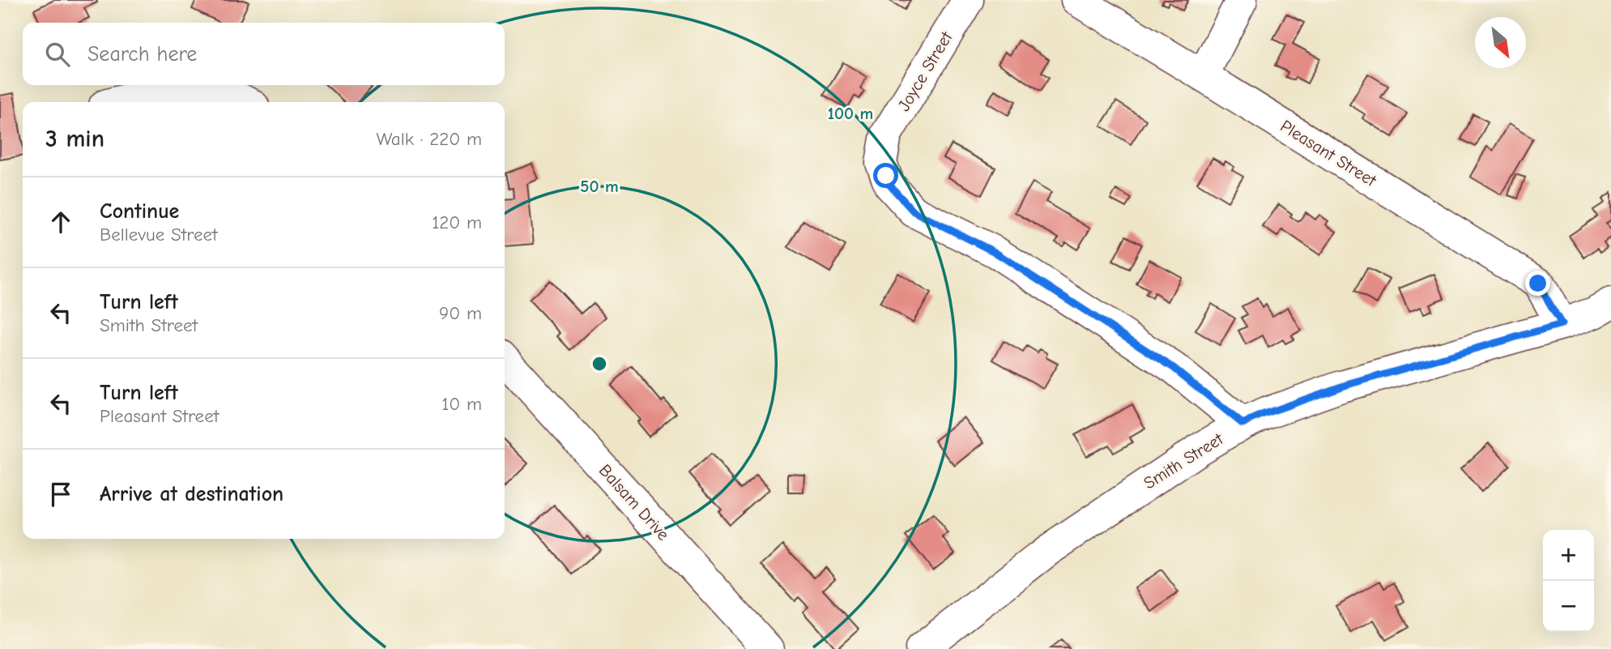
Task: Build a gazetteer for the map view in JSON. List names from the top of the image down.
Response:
{
  "streets": {
    "street": [
      "Joyce Street",
      "Pleasant Street",
      "Smith Street",
      "Balsam Drive"
    ]
  },
  "crossings": [
    ["Joyce Street", "Smith Street"],
    ["Pleasant Street", "Smith Street"]
  ],
  "north": "bottom right",
  "page": {
    "search": "Search here",
    "heading": ["3 min", "Walk · 220 m"],
    "list": [
      ["Continue", "Bellevue Street", "120 m"],
      ["Turn left", "Smith Street", "90 m"],
      ["Turn left", "Pleasant Street", "10 m"],
      "Arrive at destination"
    ],
    "map_buttons": ["+", "−"]
  },
  "rings": ["100 m", "50 m"]
}
